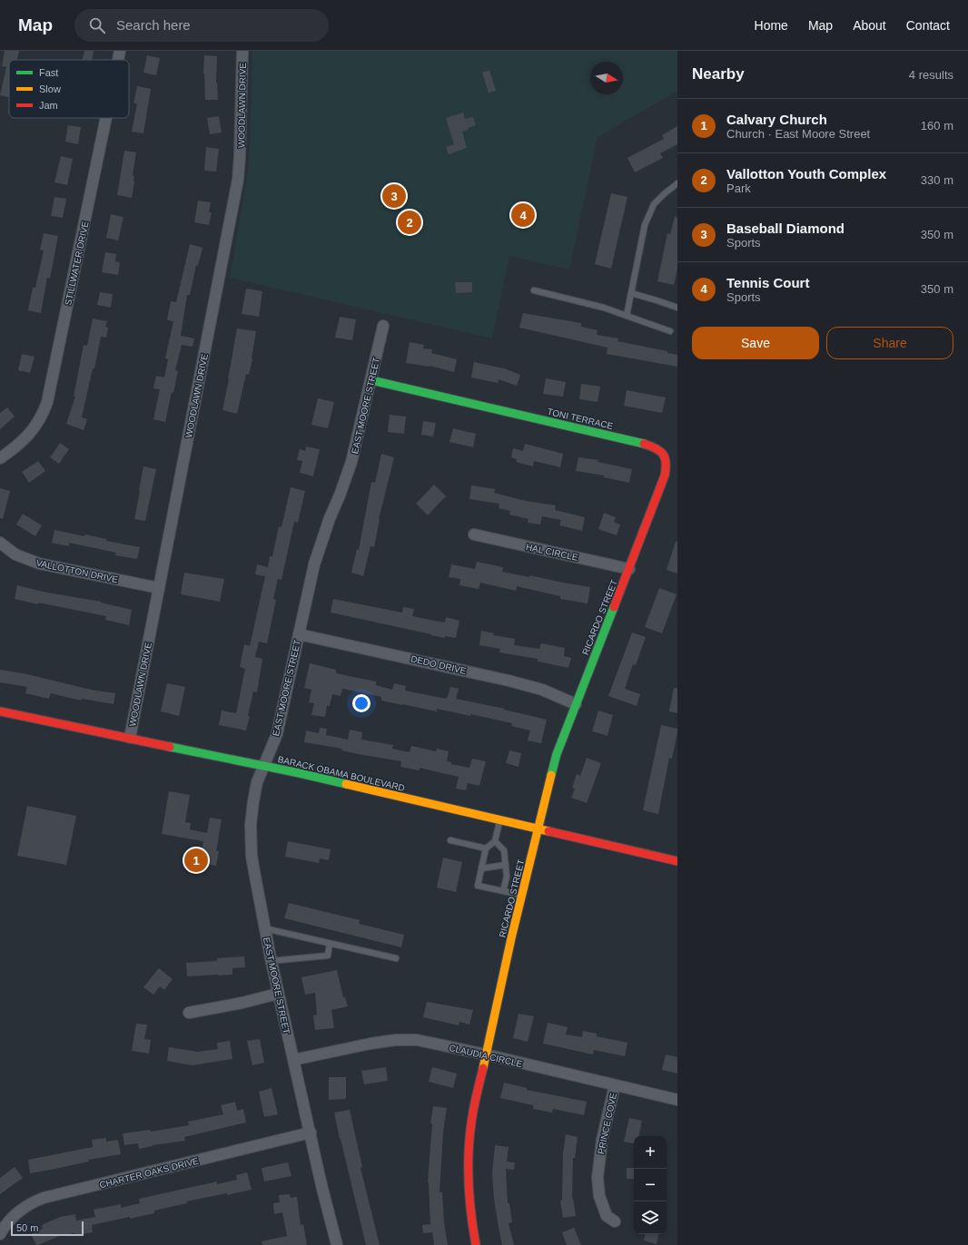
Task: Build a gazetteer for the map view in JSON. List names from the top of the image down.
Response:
{
  "streets": {
    "street": [
      "WOODLAWN DRIVE",
      "STILLWATER DRIVE",
      "EAST MOORE STREET",
      "TONI TERRACE",
      "HAL CIRCLE",
      "VALLOTTON DRIVE",
      "RICARDO STREET",
      "DEDO DRIVE",
      "BARACK OBAMA BOULEVARD",
      "CLAUDIA CIRCLE",
      "PRINCE COVE",
      "CHARTER OAKS DRIVE"
    ]
  },
  "crossings": [
    ["WOODLAWN DRIVE", "VALLOTTON DRIVE"],
    ["WOODLAWN DRIVE", "BARACK OBAMA BOULEVARD"],
    ["EAST MOORE STREET", "TONI TERRACE"],
    ["EAST MOORE STREET", "DEDO DRIVE"],
    ["EAST MOORE STREET", "BARACK OBAMA BOULEVARD"],
    ["EAST MOORE STREET", "CLAUDIA CIRCLE"],
    ["EAST MOORE STREET", "CHARTER OAKS DRIVE"],
    ["TONI TERRACE", "HAL CIRCLE"],
    ["TONI TERRACE", "RICARDO STREET"],
    ["HAL CIRCLE", "RICARDO STREET"],
    ["RICARDO STREET", "DEDO DRIVE"],
    ["RICARDO STREET", "BARACK OBAMA BOULEVARD"],
    ["RICARDO STREET", "CLAUDIA CIRCLE"],
    ["CLAUDIA CIRCLE", "PRINCE COVE"]
  ],
  "legend": ["Fast", "Slow", "Jam"],
  "scale_bar": "50 m",
  "north": "right",
  "page": {
    "header": "Map",
    "search": "Search here",
    "nav": [
      "Home",
      "Map",
      "About",
      "Contact"
    ],
    "heading": ["Nearby", "4 results"],
    "list": [
      {
        "mark": "1",
        "name": "Calvary Church",
        "note": "Church · East Moore Street",
        "value": "160 m"
      },
      {
        "mark": "2",
        "name": "Vallotton Youth Complex",
        "note": "Park",
        "value": "330 m"
      },
      {
        "mark": "3",
        "name": "Baseball Diamond",
        "note": "Sports",
        "value": "350 m"
      },
      {
        "mark": "4",
        "name": "Tennis Court",
        "note": "Sports",
        "value": "350 m"
      }
    ],
    "pins": [
      "3",
      "4",
      "2",
      "1"
    ],
    "buttons": ["Save", "Share"],
    "map_buttons": ["+", "−"],
    "scale": "50 m"
  }
}
